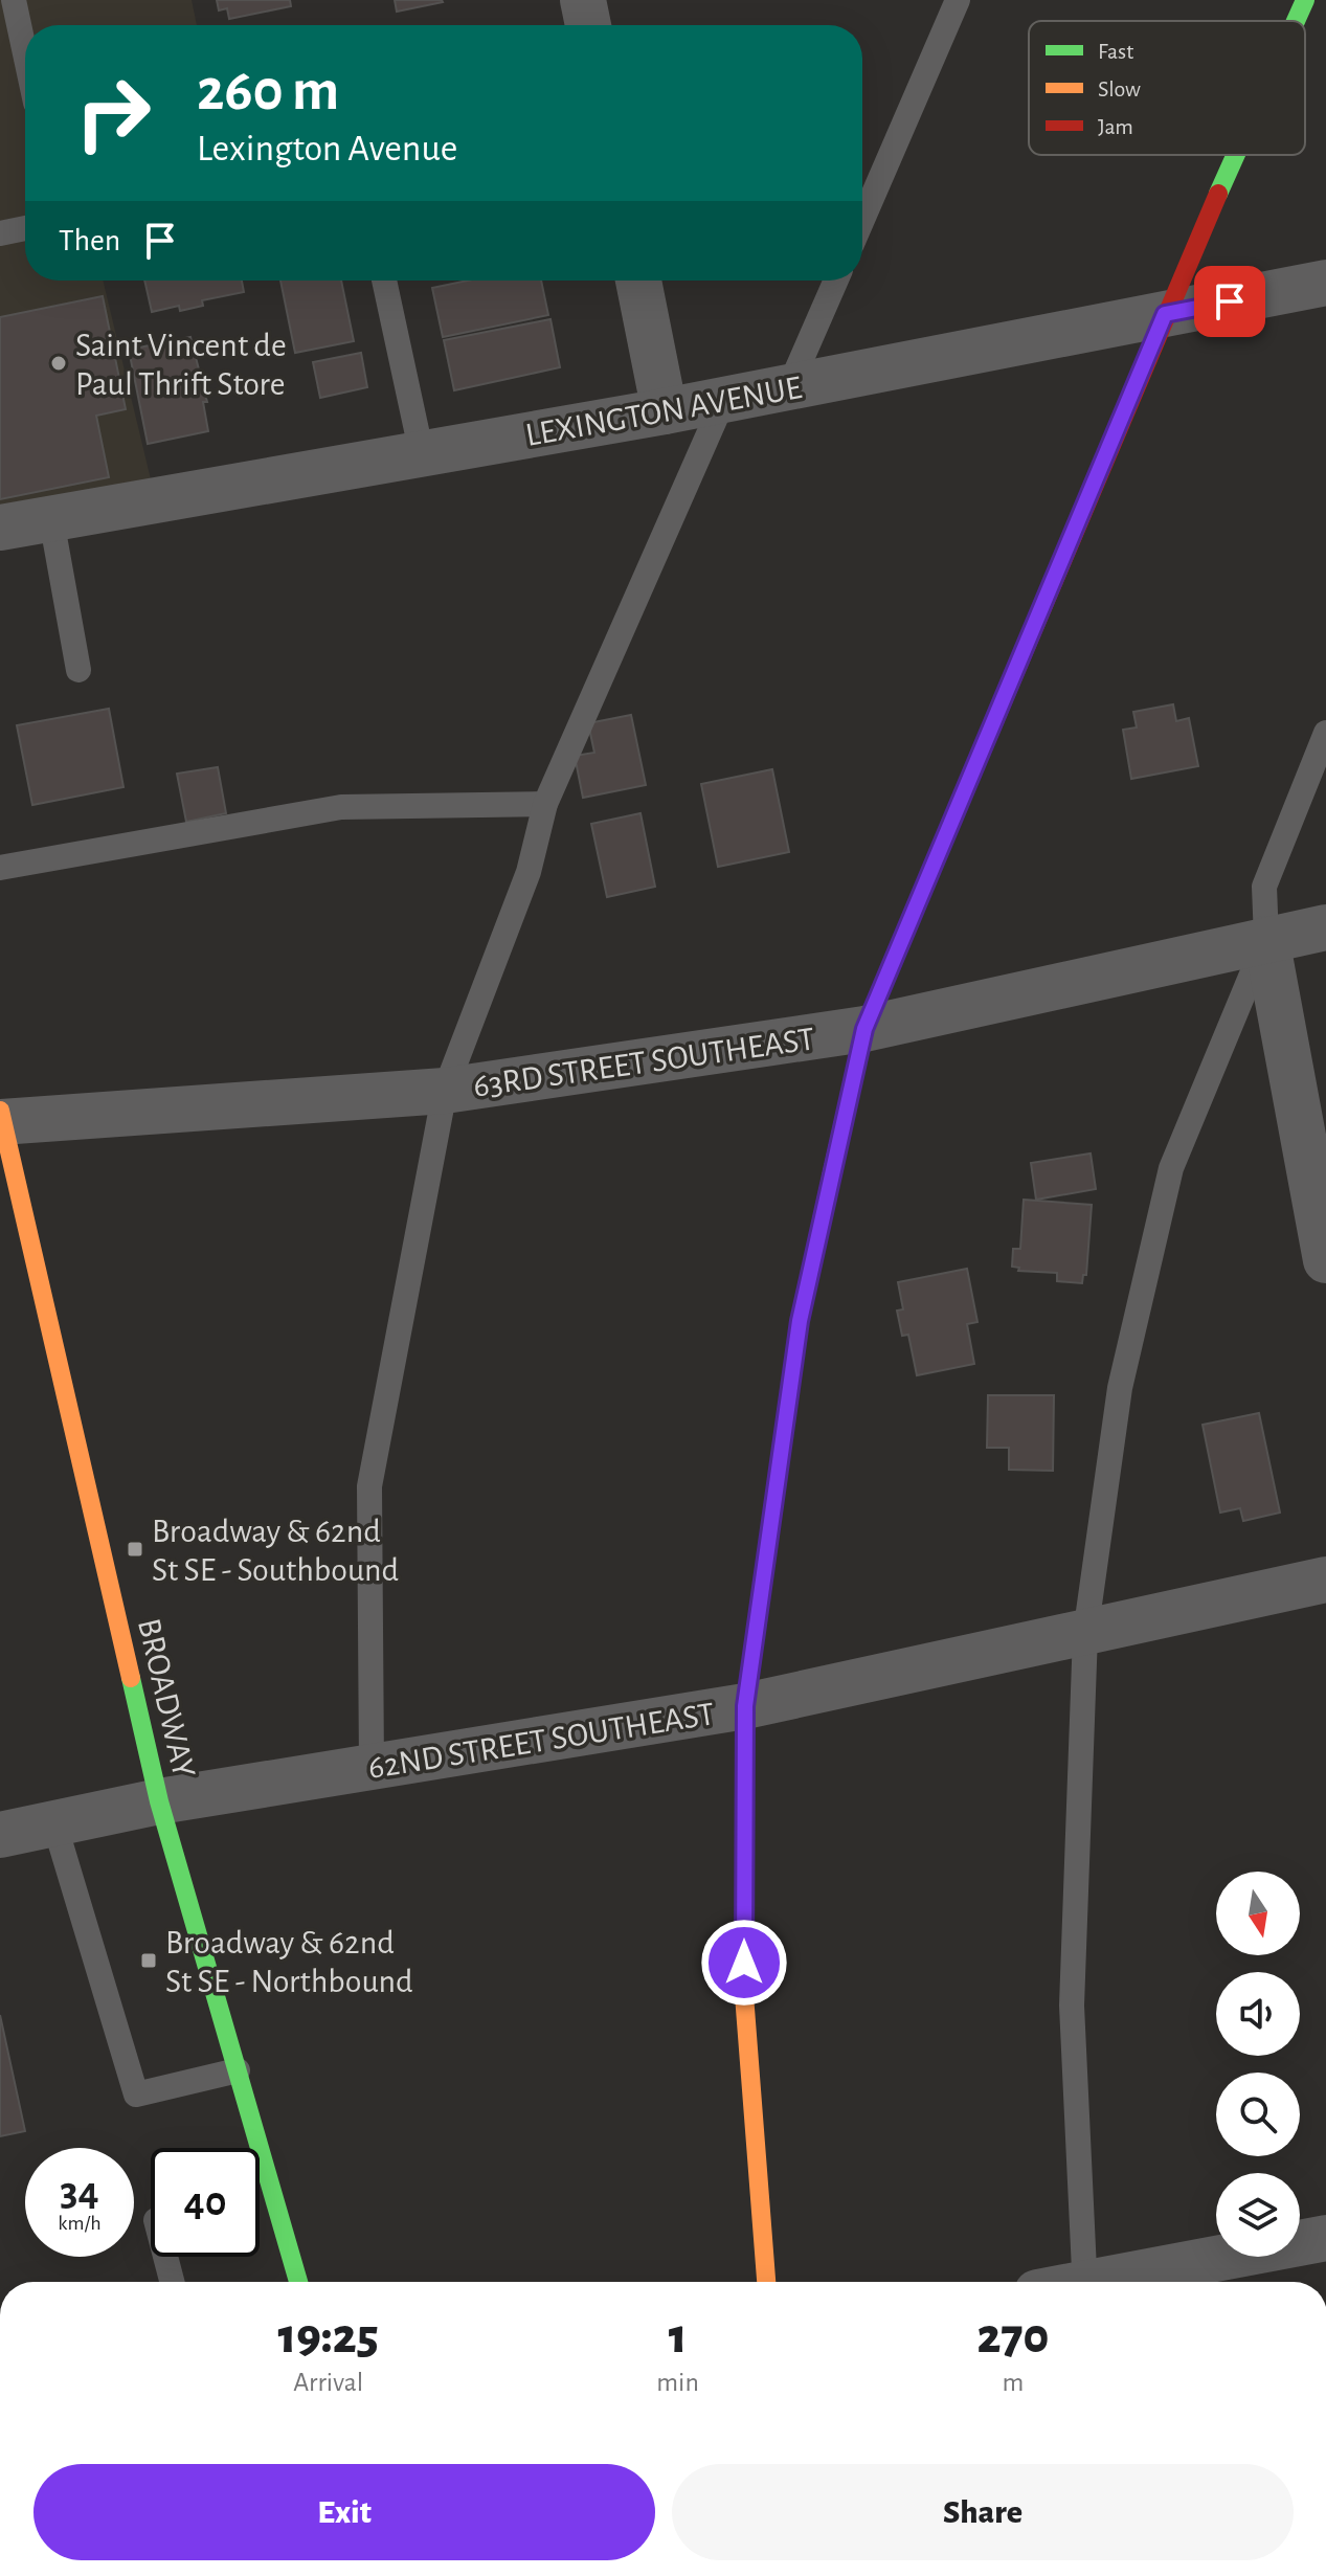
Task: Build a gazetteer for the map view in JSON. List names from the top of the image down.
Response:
{
  "streets": {
    "street": [
      "LEXINGTON AVENUE",
      "63RD STREET SOUTHEAST",
      "BROADWAY",
      "62ND STREET SOUTHEAST"
    ]
  },
  "crossings": [
    ["63RD STREET SOUTHEAST", "BROADWAY"],
    ["BROADWAY", "62ND STREET SOUTHEAST"]
  ],
  "places": {
    "other": ["Saint Vincent de Paul Thrift Store"],
    "transit": ["Broadway & 62nd St SE - Southbound", "Broadway & 62nd St SE - Northbound"]
  },
  "legend": ["Fast", "Slow", "Jam"],
  "north": "bottom",
  "page": {
    "turn": ["260 m", "Lexington Avenue"],
    "then": "Then",
    "speed": "34 km/h",
    "limit": "40",
    "eta": [
      "19:25",
      "Arrival",
      "1",
      "min",
      "270",
      "m"
    ],
    "buttons": ["Exit", "Share"]
  }
}
